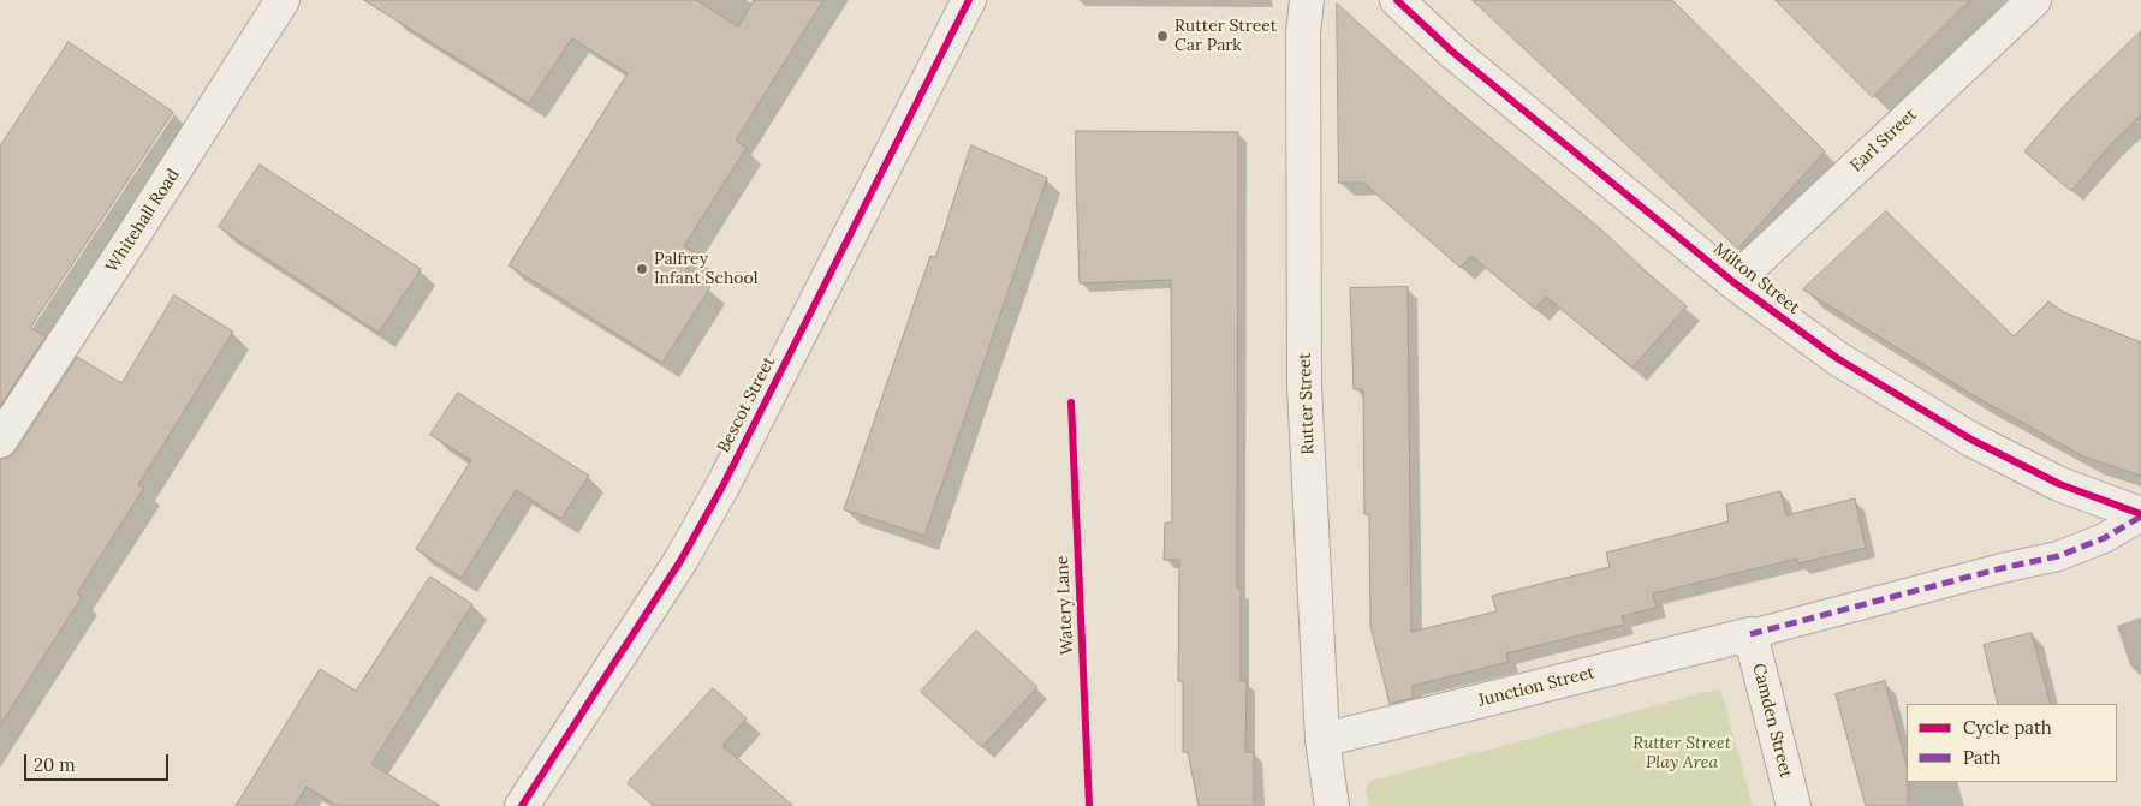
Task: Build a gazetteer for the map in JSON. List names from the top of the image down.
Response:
{
  "streets": {
    "street": [
      "Earl Street",
      "Whitehall Road",
      "Milton Street",
      "Rutter Street",
      "Bescot Street",
      "Junction Street",
      "Camden Street"
    ],
    "cycle path": ["Watery Lane"]
  },
  "crossings": [
    ["Earl Street", "Milton Street"],
    ["Rutter Street", "Junction Street"],
    ["Junction Street", "Camden Street"]
  ],
  "parks": ["Rutter Street Play Area"],
  "places": ["Rutter Street Car Park", "Palfrey Infant School"],
  "legend": ["Cycle path", "Path"],
  "scale_bar": "20 m"
}
